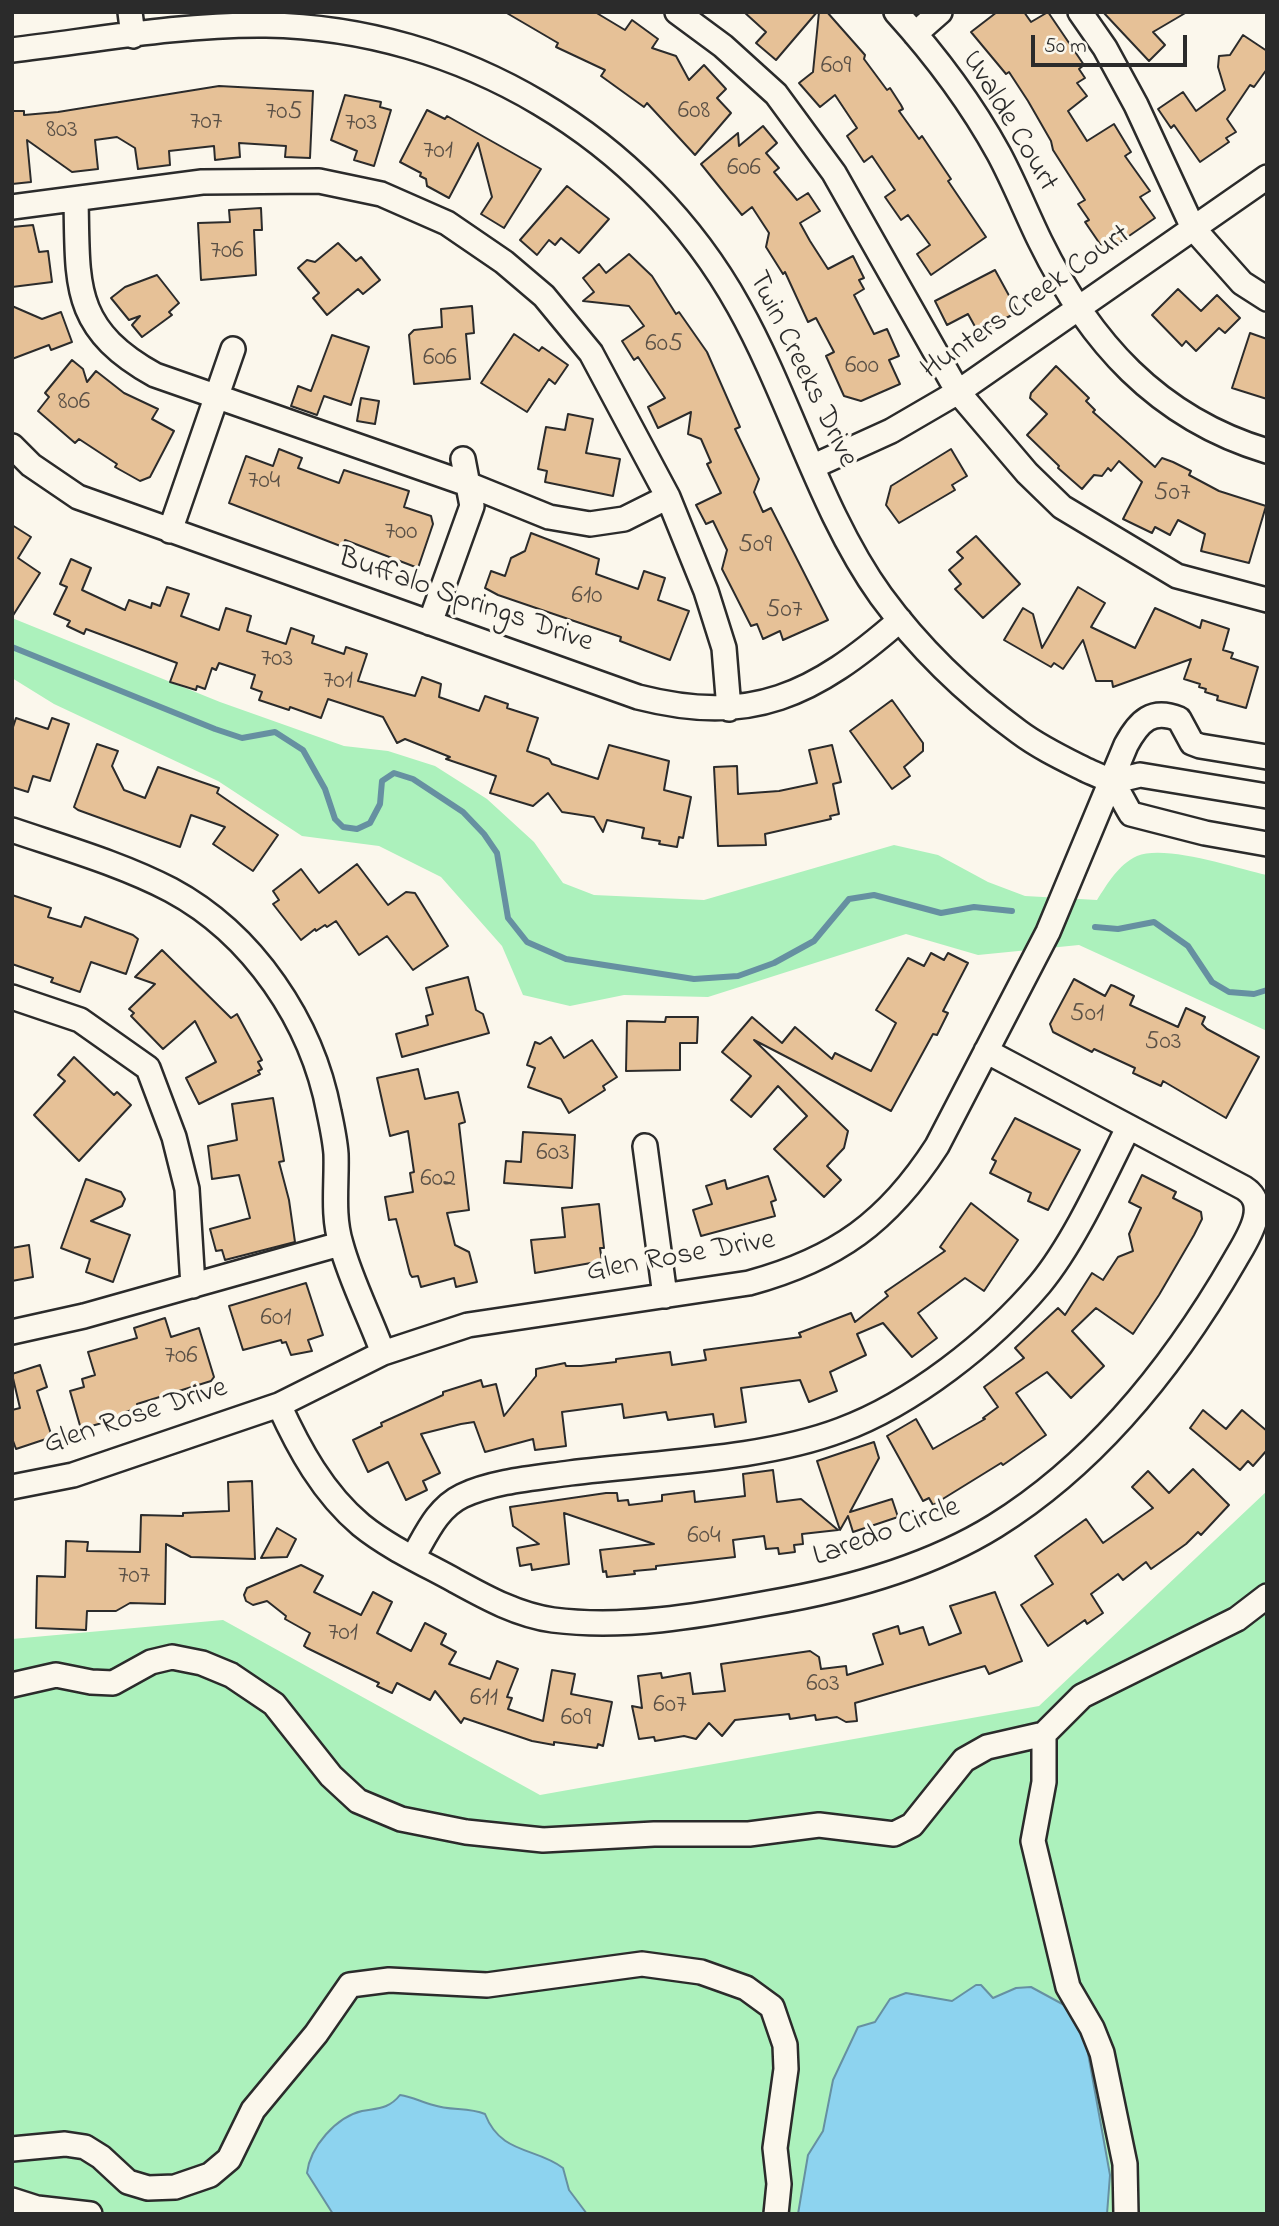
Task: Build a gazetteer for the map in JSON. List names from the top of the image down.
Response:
{
  "streets": {
    "street": [
      "Uvalde Court",
      "Hunters Creek Court",
      "Twin Creeks Drive",
      "Buffalo Springs Drive",
      "Glen Rose Drive",
      "Laredo Circle"
    ]
  },
  "crossings": [
    ["Uvalde Court", "Hunters Creek Court"],
    ["Hunters Creek Court", "Twin Creeks Drive"],
    ["Twin Creeks Drive", "Buffalo Springs Drive"],
    ["Twin Creeks Drive", "Glen Rose Drive"],
    ["Glen Rose Drive", "Laredo Circle"]
  ],
  "house_numbers": [
    "609",
    "608",
    "705",
    "707",
    "703",
    "803",
    "701",
    "606",
    "706",
    "605",
    "606",
    "600",
    "806",
    "704",
    "507",
    "700",
    "509",
    "610",
    "507",
    "703",
    "701",
    "501",
    "503",
    "603",
    "602",
    "601",
    "706",
    "604",
    "707",
    "701",
    "603",
    "611",
    "607",
    "609"
  ],
  "scale_bar": "50 m"
}
